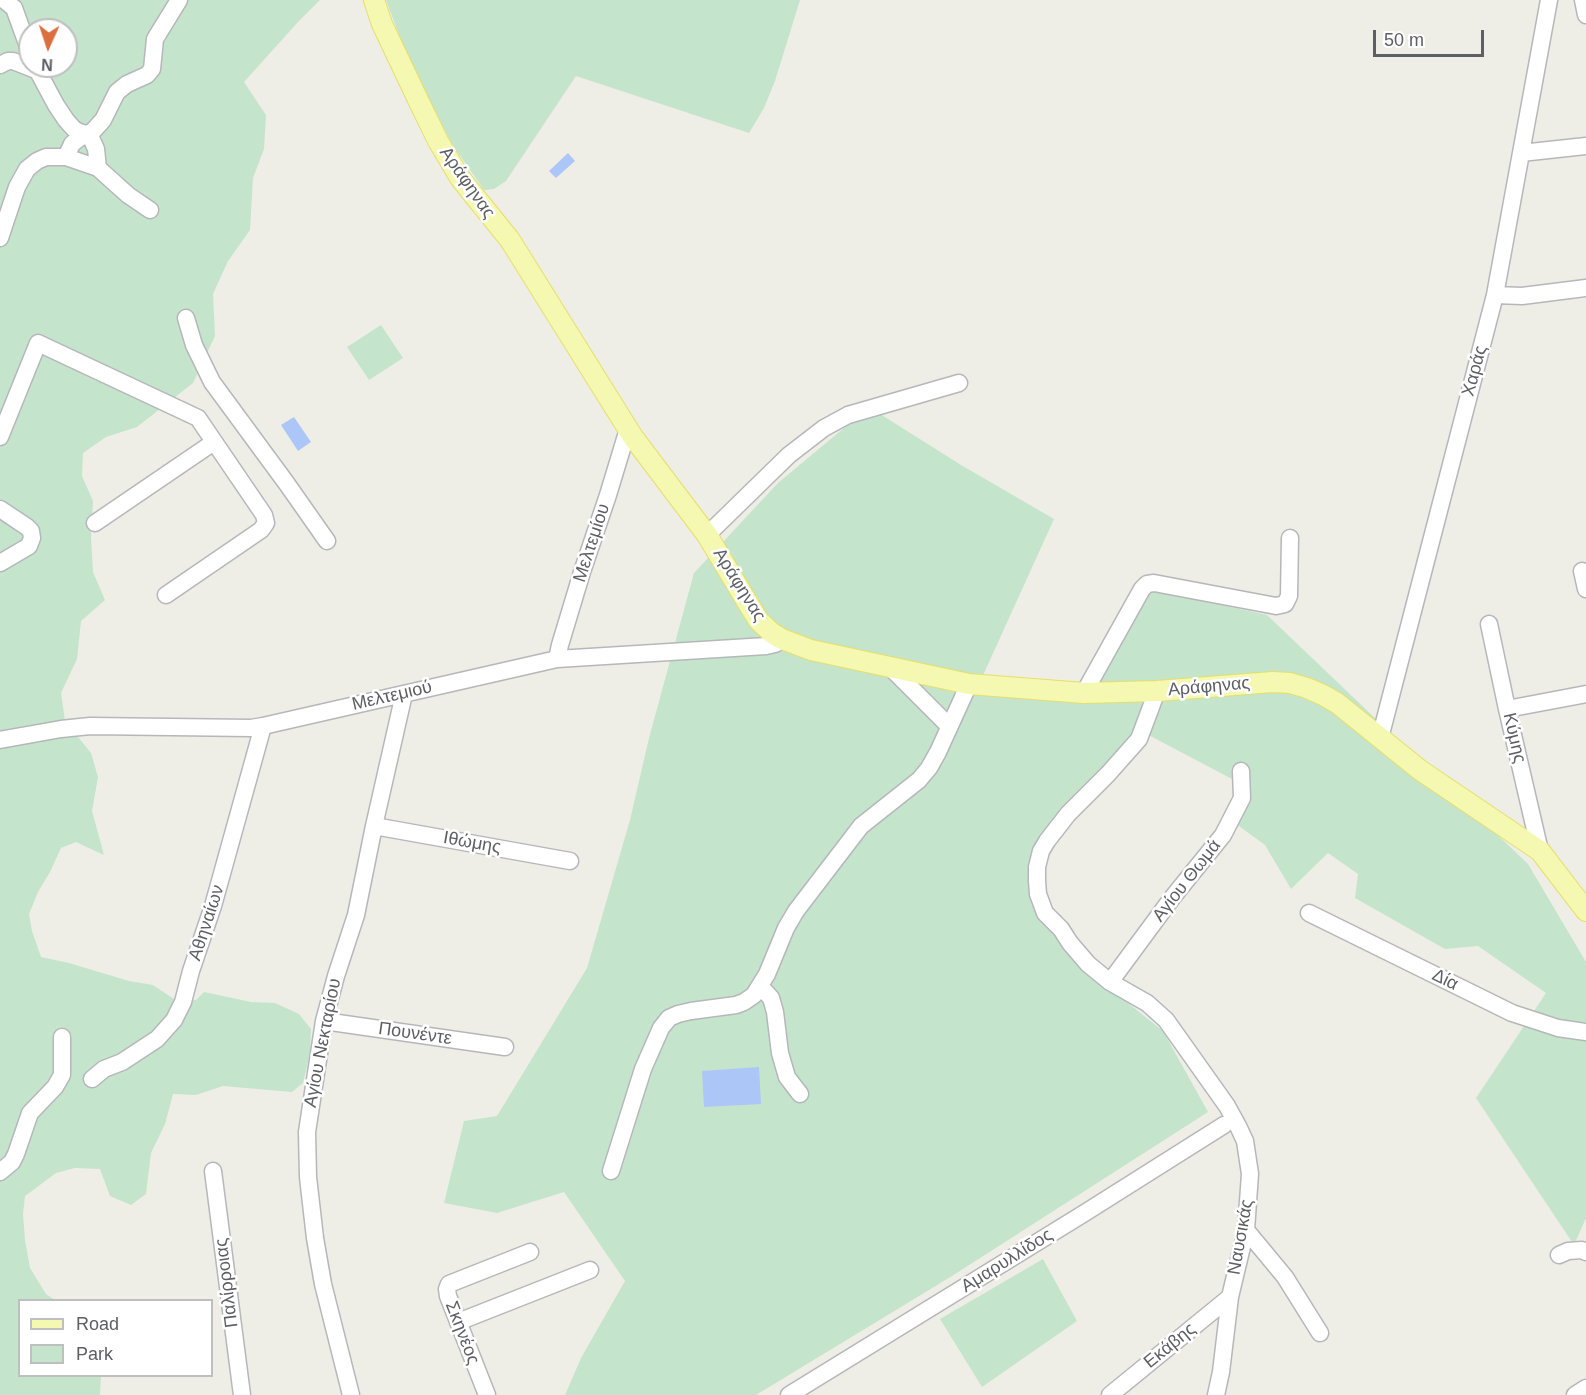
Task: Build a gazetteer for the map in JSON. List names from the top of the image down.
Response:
{
  "streets": {
    "main road": ["Αράφηνας"],
    "street": [
      "Χαράς",
      "Μελτεμίου",
      "Μελτεμιού",
      "Κύμης",
      "Ιθώμης",
      "Αγίου Θωμά",
      "Αθηναίων",
      "Δία",
      "Πουνέντε",
      "Αγίου Νεκταρίου",
      "Ναυσικάς",
      "Αμαρυλλίδος",
      "Παλίρροιας",
      "Σκηνέος",
      "Εκάβης"
    ]
  },
  "crossings": [
    ["Αράφηνας", "Χαράς"],
    ["Αράφηνας", "Μελτεμίου"],
    ["Αράφηνας", "Μελτεμιού"],
    ["Αράφηνας", "Κύμης"],
    ["Αράφηνας", "Ναυσικάς"],
    ["Μελτεμίου", "Μελτεμιού"],
    ["Μελτεμιού", "Αθηναίων"],
    ["Μελτεμιού", "Αγίου Νεκταρίου"],
    ["Ιθώμης", "Αγίου Νεκταρίου"],
    ["Αγίου Θωμά", "Ναυσικάς"],
    ["Πουνέντε", "Αγίου Νεκταρίου"],
    ["Ναυσικάς", "Εκάβης"]
  ],
  "legend": ["Road", "Park"],
  "scale_bar": "50 m",
  "north": "bottom"
}
